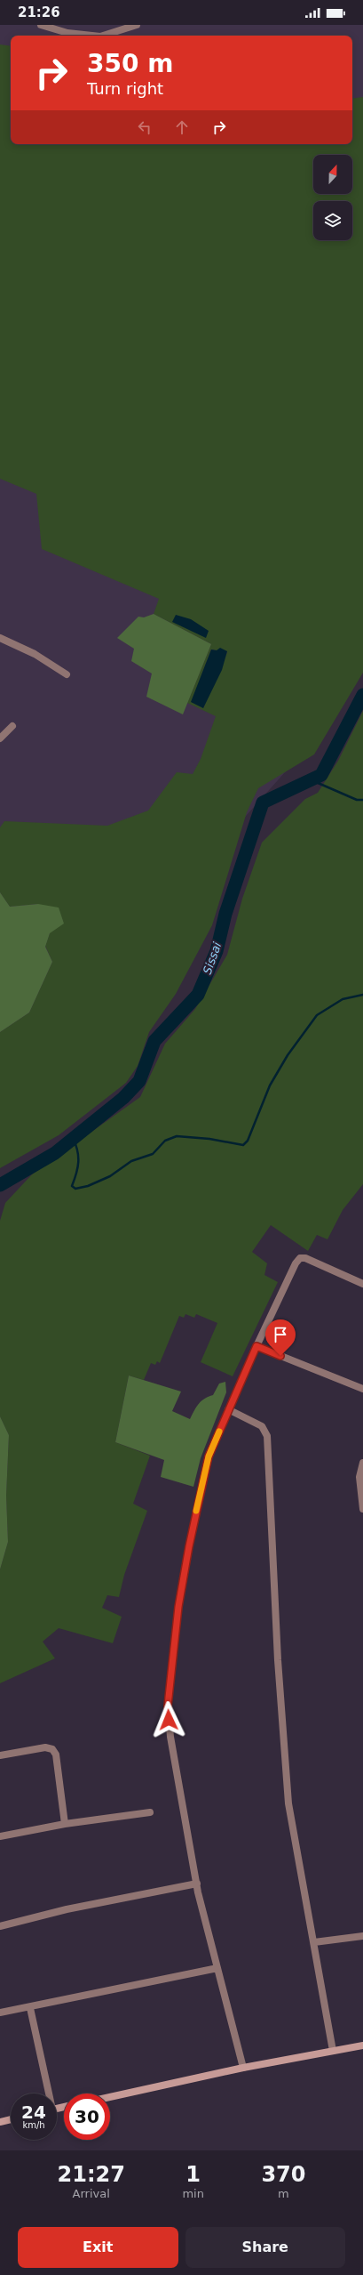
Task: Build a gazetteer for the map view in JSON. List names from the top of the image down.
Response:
{
  "water": ["Sissai"],
  "north": "top",
  "page": {
    "status": "21:26",
    "turn": ["350 m", "Turn right"],
    "speed": "24 km/h",
    "limit": "30",
    "eta": [
      "21:27",
      "Arrival",
      "1",
      "min",
      "370",
      "m"
    ],
    "buttons": ["Exit", "Share"]
  }
}
